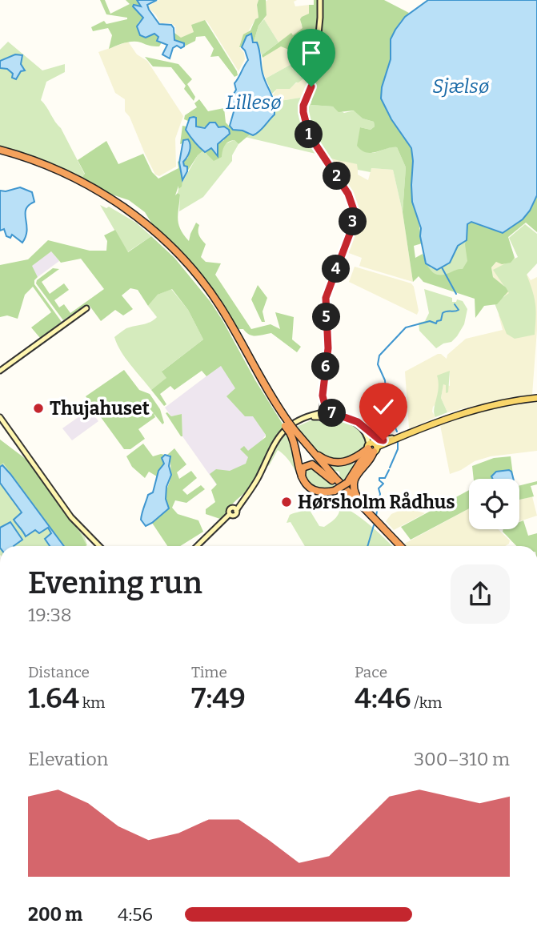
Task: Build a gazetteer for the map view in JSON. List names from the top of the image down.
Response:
{
  "water": ["Sjælsø", "Lillesø"],
  "places": ["Thujahuset", "Hørsholm Rådhus"],
  "page": {
    "pins": [
      "1",
      "2",
      "3",
      "4",
      "5",
      "6",
      "7"
    ],
    "heading": ["Evening run", "19:38"],
    "stats": [
      ["Distance", "1.64 km"],
      ["Time", "7:49"],
      ["Pace", "4:46 /km"]
    ],
    "chart": ["Elevation", "300–310 m"],
    "list": [
      {
        "name": "200 m",
        "note": "4:56"
      }
    ]
  }
}
